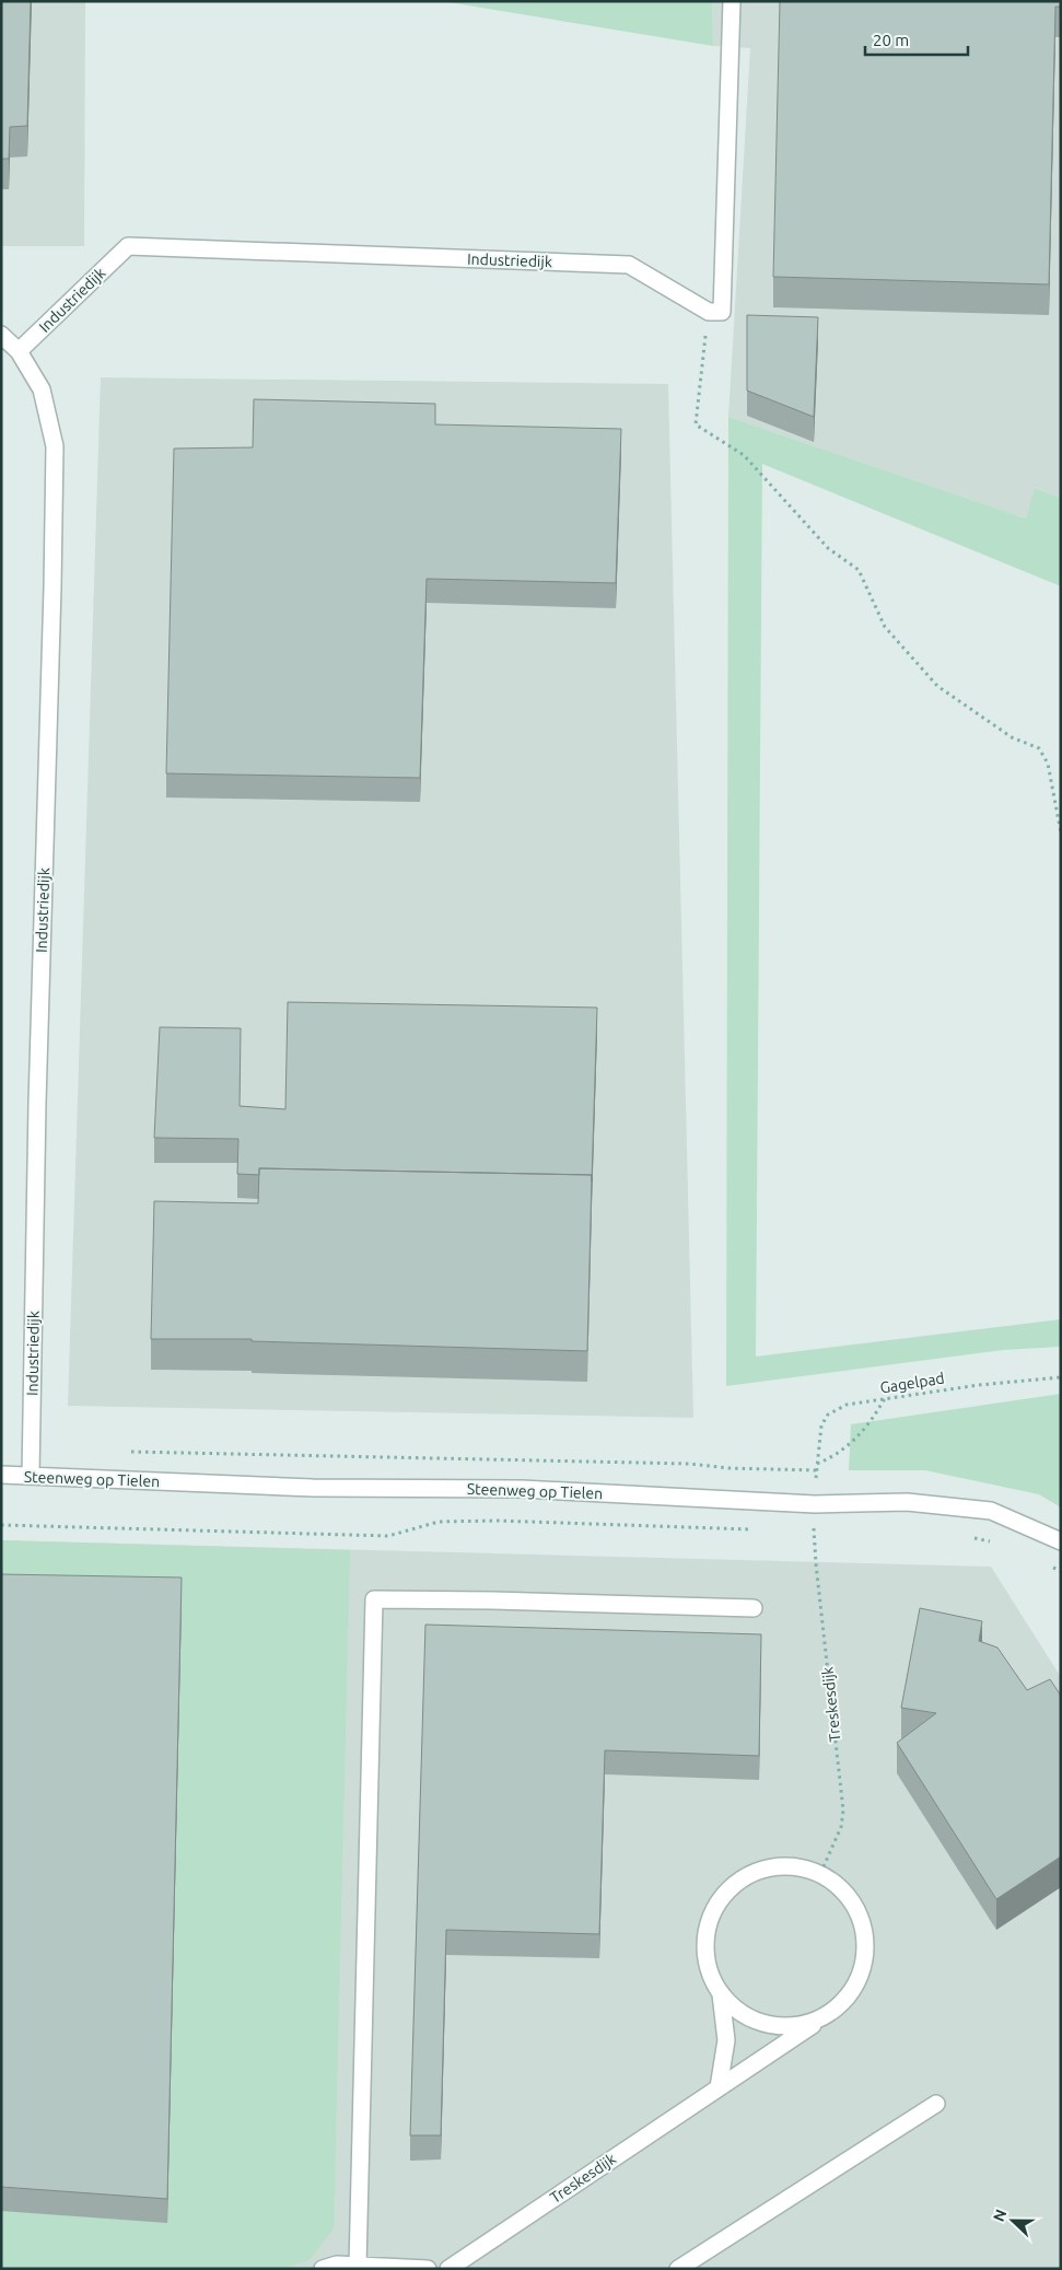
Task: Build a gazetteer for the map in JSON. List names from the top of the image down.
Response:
{
  "streets": {
    "street": ["Industriedijk", "Steenweg op Tielen", "Treskesdijk"],
    "path": ["Gagelpad"]
  },
  "crossings": [
    ["Industriedijk", "Steenweg op Tielen"]
  ],
  "scale_bar": "20 m",
  "north": "left"
}
